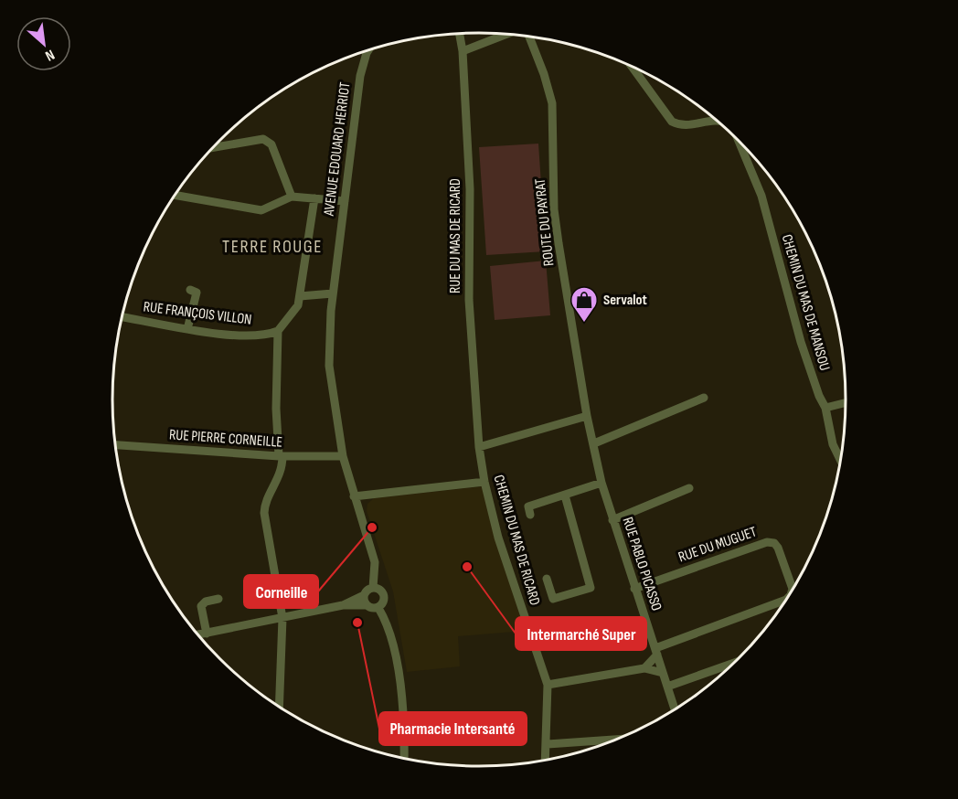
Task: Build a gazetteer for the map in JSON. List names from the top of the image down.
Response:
{
  "streets": {
    "street": [
      "AVENUE EDOUARD HERRIOT",
      "ROUTE DU PAYRAT",
      "RUE DU MAS DE RICARD",
      "CHEMIN DU MAS DE MANSOU",
      "RUE FRANÇOIS VILLON",
      "RUE PIERRE CORNEILLE",
      "CHEMIN DU MAS DE RICARD",
      "RUE DU MUGUET",
      "RUE PABLO PICASSO"
    ]
  },
  "crossings": [
    ["AVENUE EDOUARD HERRIOT", "RUE PIERRE CORNEILLE"],
    ["ROUTE DU PAYRAT", "RUE PABLO PICASSO"],
    ["RUE DU MAS DE RICARD", "CHEMIN DU MAS DE RICARD"],
    ["RUE DU MUGUET", "RUE PABLO PICASSO"]
  ],
  "districts": ["TERRE ROUGE"],
  "places": {
    "shop": ["Servalot"],
    "other": ["Corneille", "Intermarché Super", "Pharmacie Intersanté"]
  },
  "north": "bottom right"
}
